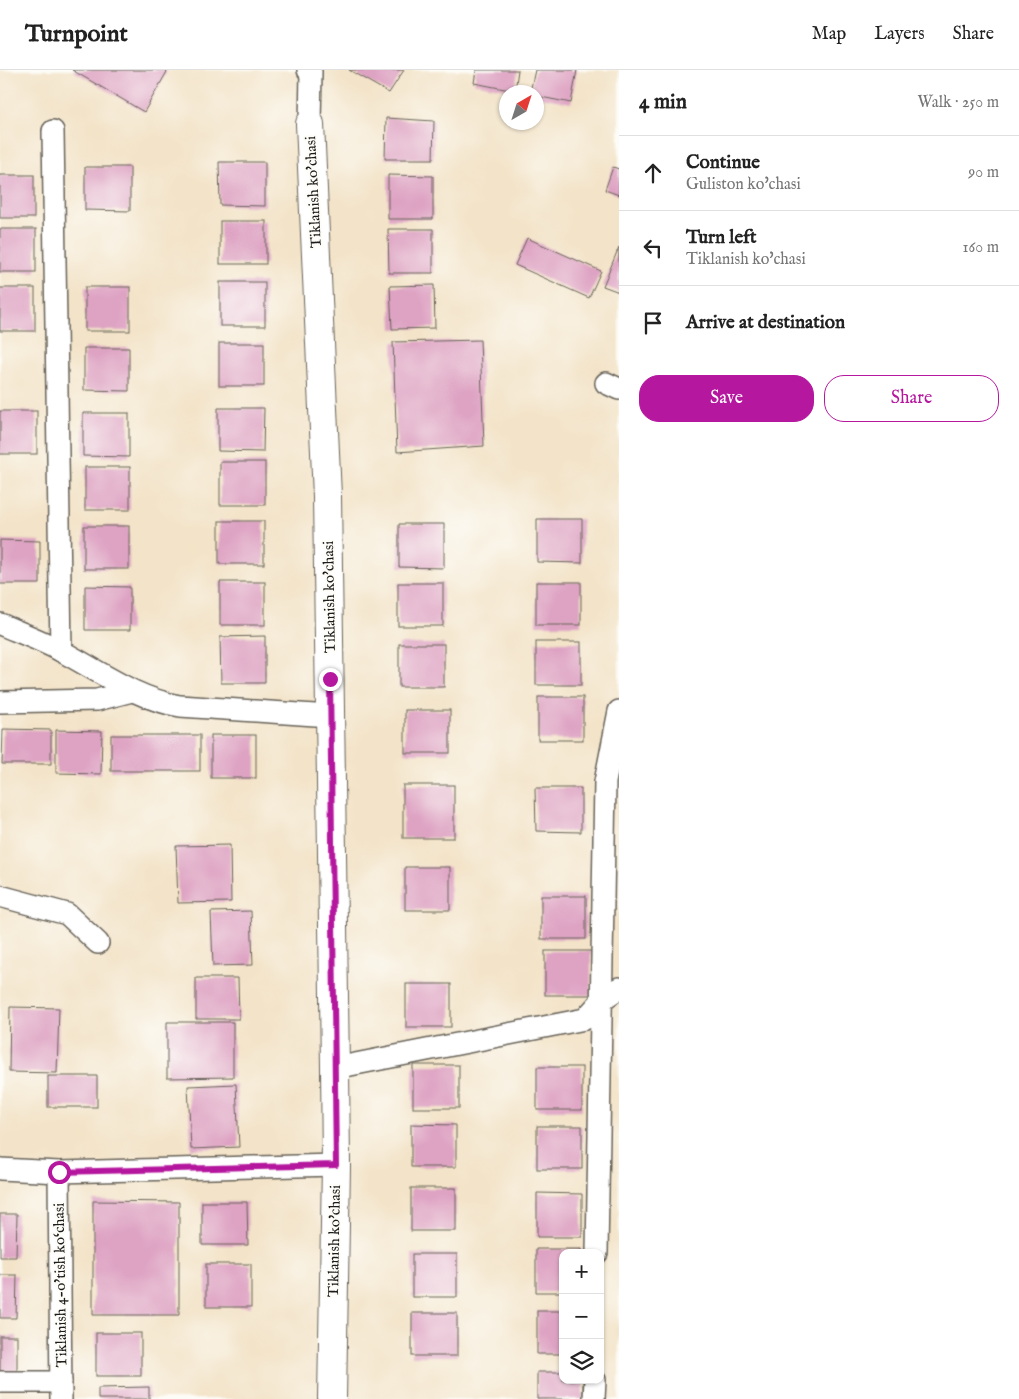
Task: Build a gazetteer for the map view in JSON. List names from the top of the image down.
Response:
{
  "streets": {
    "street": ["Tiklanish ko'chasi", "Tiklanish 4-o'tish ko‘chasi"]
  },
  "north": "top right",
  "page": {
    "header": "Turnpoint",
    "nav": ["Map", "Layers", "Share"],
    "heading": ["4 min", "Walk · 250 m"],
    "list": [
      ["Continue", "Guliston ko'chasi", "90 m"],
      ["Turn left", "Tiklanish ko'chasi", "160 m"],
      "Arrive at destination"
    ],
    "buttons": ["Save", "Share"],
    "map_buttons": ["+", "−"]
  }
}
